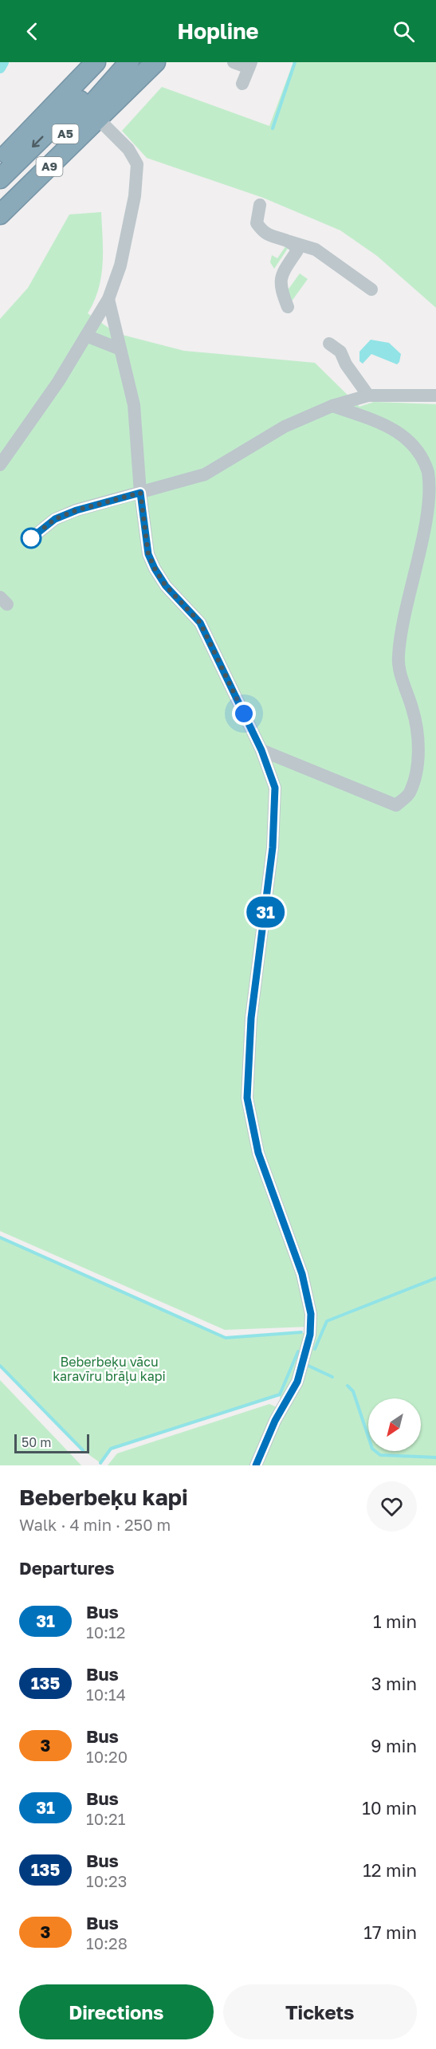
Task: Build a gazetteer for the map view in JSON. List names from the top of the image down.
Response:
{
  "streets": {
    "highway": ["A5", "A9"]
  },
  "parks": ["Beberbeķu vācu karavīru brāļu kapi"],
  "lines": ["bus line 31"],
  "scale_bar": "50 m",
  "north": "bottom left",
  "page": {
    "header": "Hopline",
    "on_map": "31",
    "scale": "50 m",
    "heading": [
      ["Beberbeķu kapi", "Walk · 4 min · 250 m"],
      "Departures"
    ],
    "list": [
      {
        "mark": "31",
        "name": "Bus",
        "note": "10:12",
        "value": "1 min"
      },
      {
        "mark": "135",
        "name": "Bus",
        "note": "10:14",
        "value": "3 min"
      },
      {
        "mark": "3",
        "name": "Bus",
        "note": "10:20",
        "value": "9 min"
      },
      {
        "mark": "31",
        "name": "Bus",
        "note": "10:21",
        "value": "10 min"
      },
      {
        "mark": "135",
        "name": "Bus",
        "note": "10:23",
        "value": "12 min"
      },
      {
        "mark": "3",
        "name": "Bus",
        "note": "10:28",
        "value": "17 min"
      }
    ],
    "buttons": ["Directions", "Tickets"]
  }
}
